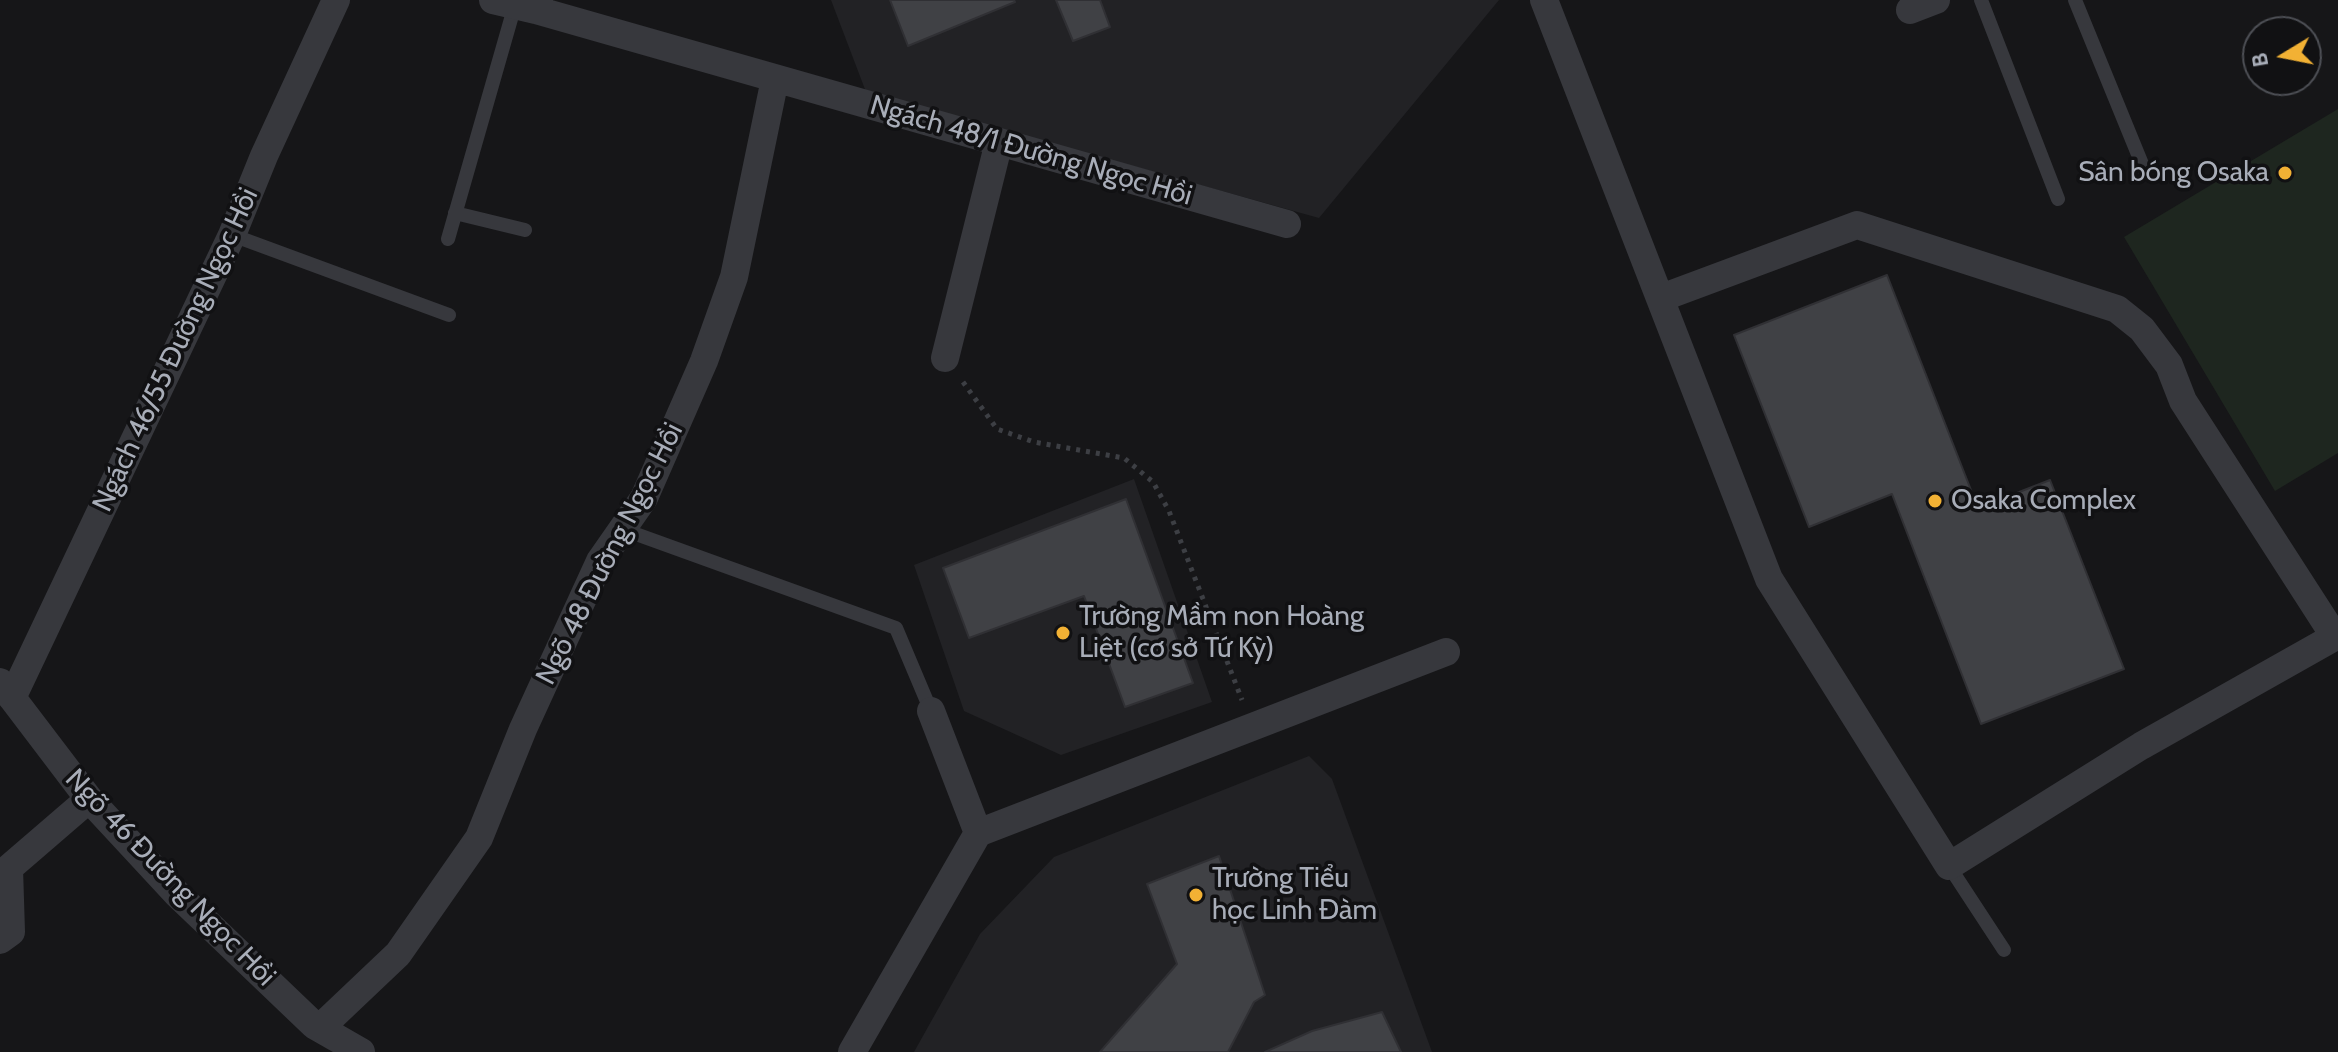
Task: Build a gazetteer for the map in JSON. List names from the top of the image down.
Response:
{
  "streets": {
    "street": [
      "Ngách 48/1 Đường Ngọc Hồi",
      "Ngách 46/55 Đường Ngọc Hồi",
      "Ngõ 48 Đường Ngọc Hồi",
      "Ngõ 46 Đường Ngọc Hồi"
    ]
  },
  "crossings": [
    ["Ngách 48/1 Đường Ngọc Hồi", "Ngõ 48 Đường Ngọc Hồi"],
    ["Ngách 46/55 Đường Ngọc Hồi", "Ngõ 46 Đường Ngọc Hồi"],
    ["Ngõ 48 Đường Ngọc Hồi", "Ngõ 46 Đường Ngọc Hồi"]
  ],
  "places": [
    "Sân bóng Osaka",
    "Osaka Complex",
    "Trường Mầm non Hoàng Liệt (cơ sở Tứ Kỳ)",
    "Trường Tiểu học Linh Đàm"
  ],
  "north": "left"
}
